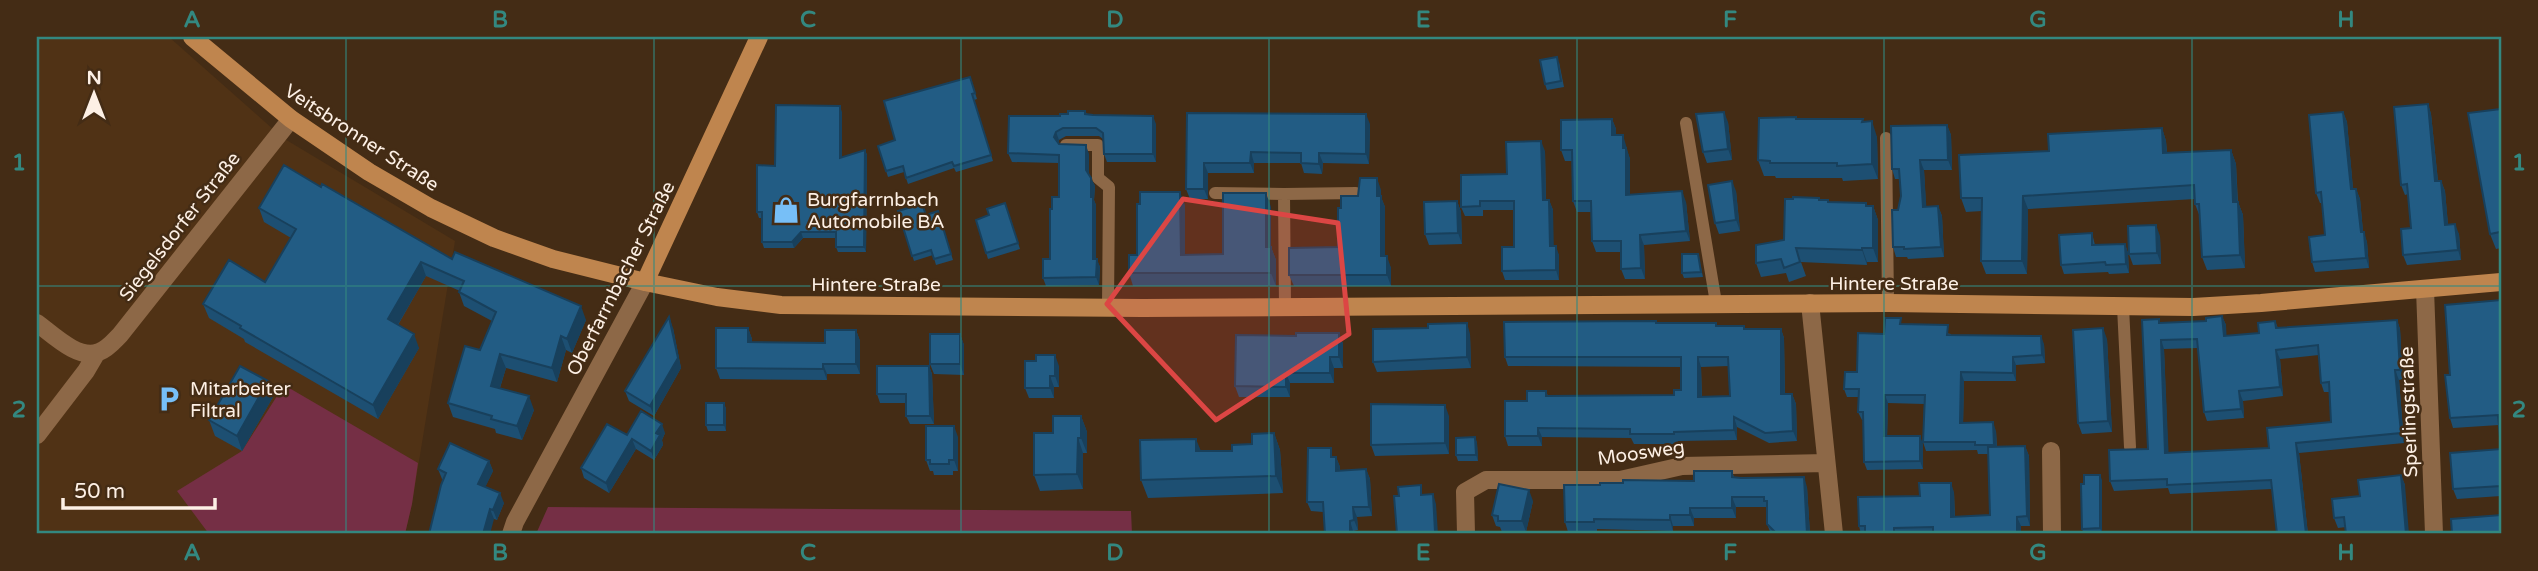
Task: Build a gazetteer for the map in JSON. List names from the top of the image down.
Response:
{
  "streets": {
    "street": [
      "Veitsbronner Straße",
      "Siegelsdorfer Straße",
      "Oberfarrnbacher Straße",
      "Hintere Straße",
      "Sperlingstraße",
      "Moosweg"
    ]
  },
  "crossings": [
    ["Veitsbronner Straße", "Siegelsdorfer Straße"],
    ["Veitsbronner Straße", "Oberfarrnbacher Straße"],
    ["Veitsbronner Straße", "Hintere Straße"],
    ["Oberfarrnbacher Straße", "Hintere Straße"],
    ["Hintere Straße", "Sperlingstraße"]
  ],
  "places": {
    "shop": ["Burgfarrnbach Automobile BA"],
    "parking": ["Mitarbeiter Filtral"]
  },
  "scale_bar": "50 m",
  "north": "top",
  "grid": {
    "columns": [
      "A",
      "B",
      "C",
      "D",
      "E",
      "F",
      "G",
      "H"
    ],
    "rows": ["1", "2"]
  }
}
